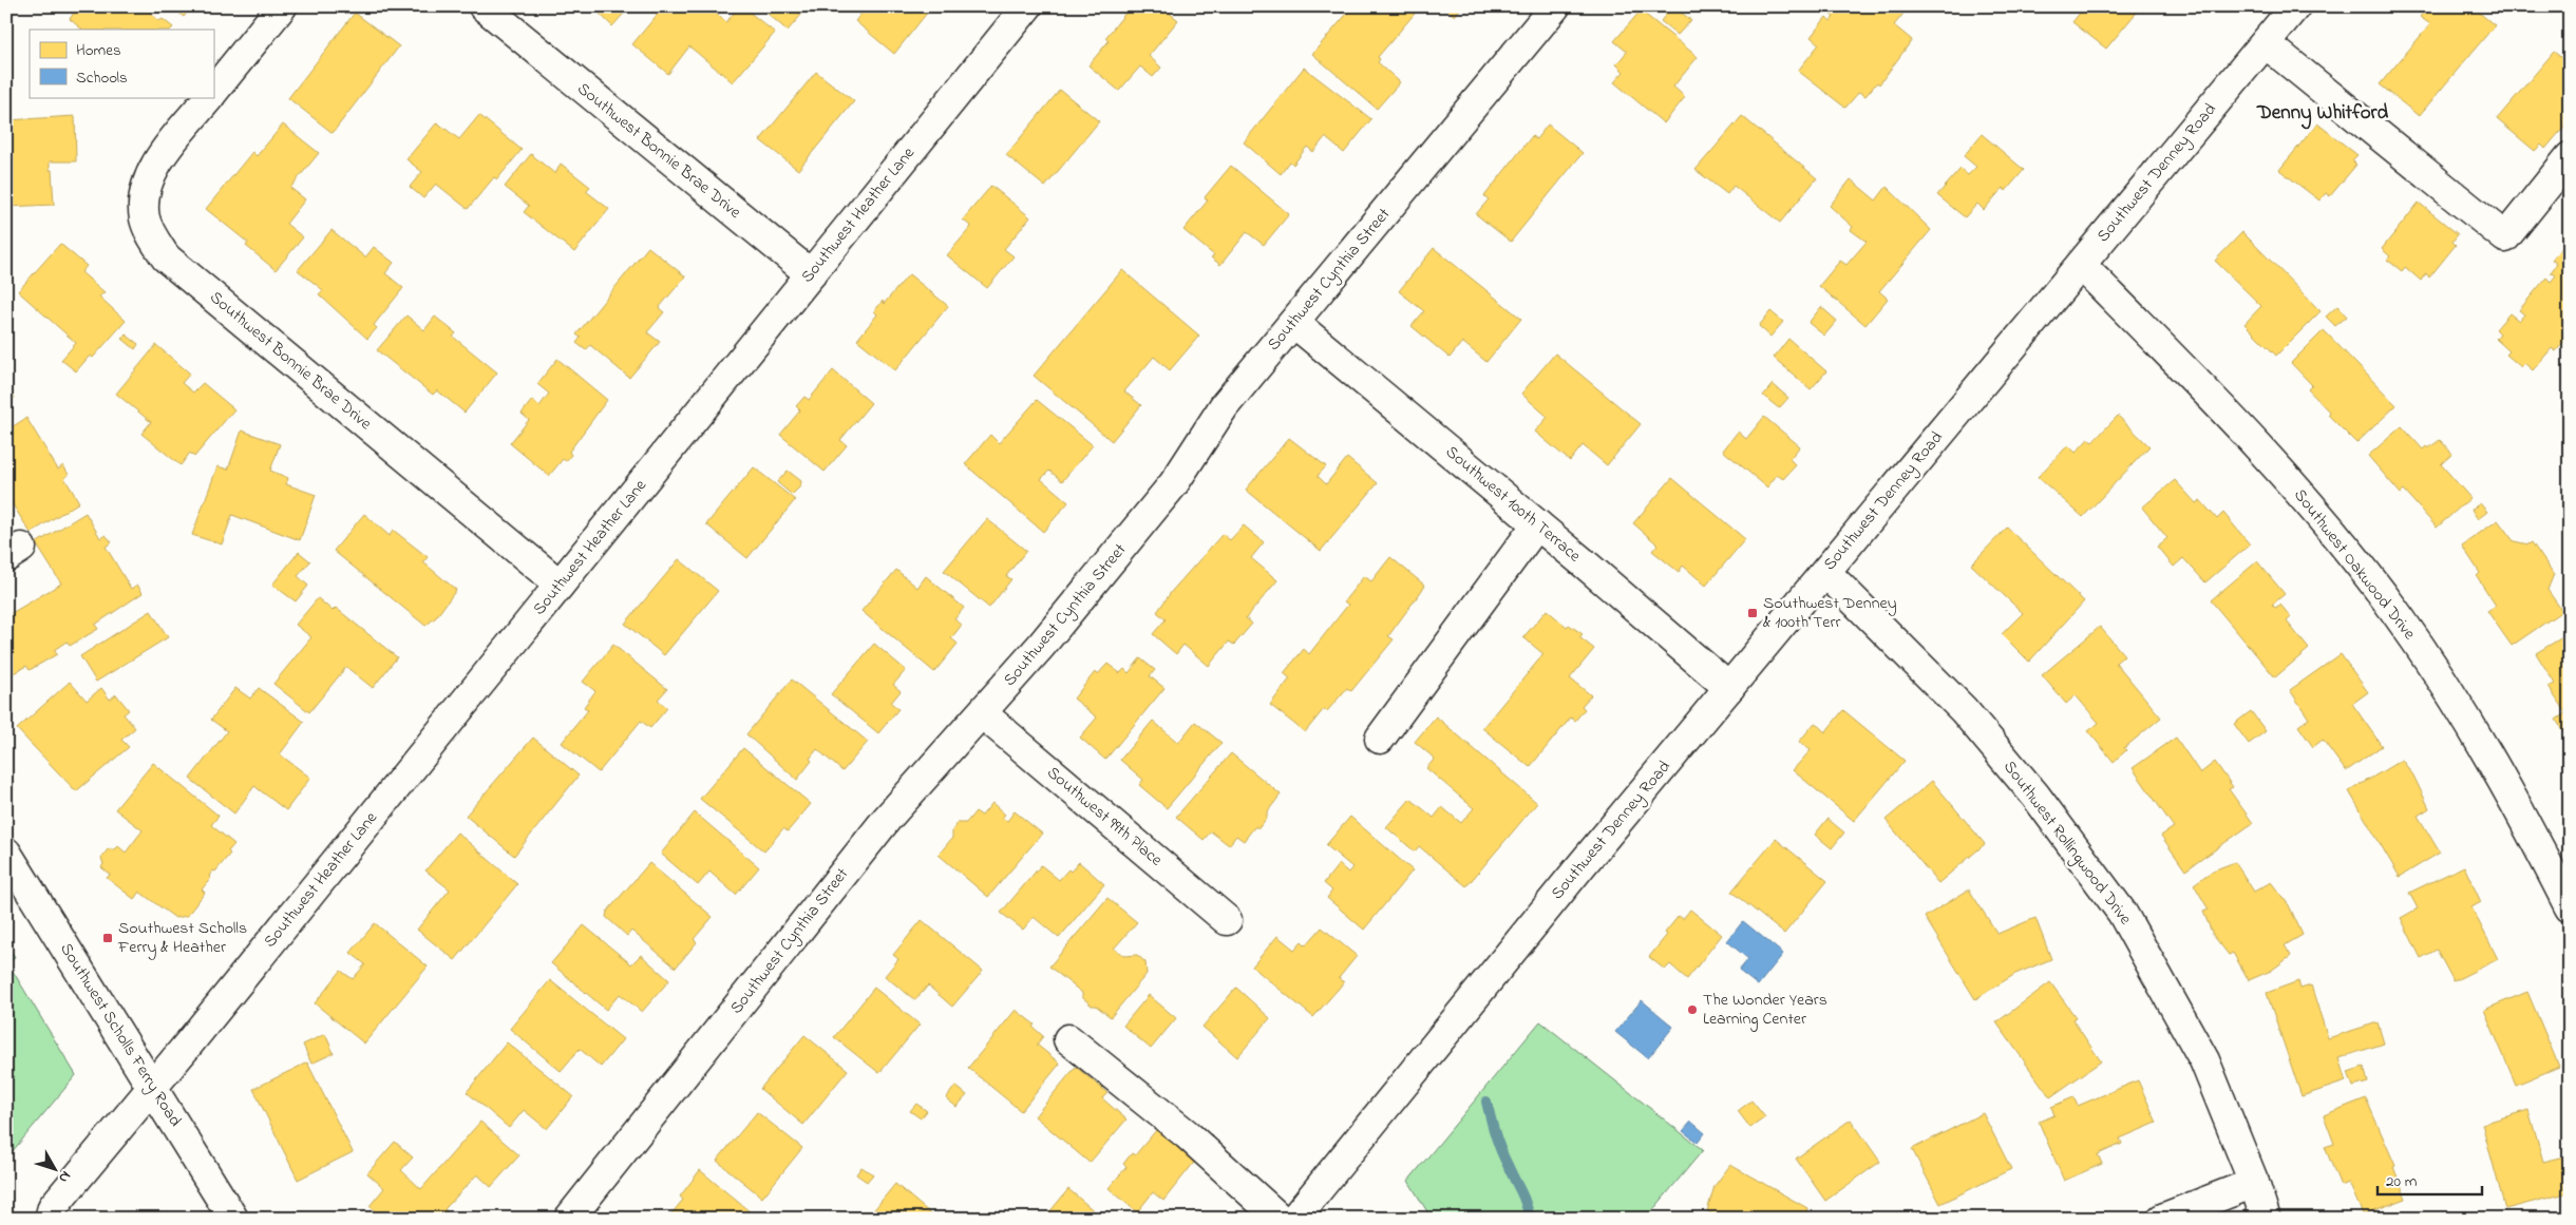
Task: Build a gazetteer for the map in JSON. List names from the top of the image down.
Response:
{
  "streets": {
    "street": [
      "Southwest Bonnie Brae Drive",
      "Southwest Denney Road",
      "Southwest Heather Lane",
      "Southwest Cynthia Street",
      "Southwest 100th Terrace",
      "Southwest Oakwood Drive",
      "Southwest 99th Place",
      "Southwest Rollingwood Drive",
      "Southwest Scholls Ferry Road"
    ]
  },
  "crossings": [
    ["Southwest Bonnie Brae Drive", "Southwest Heather Lane"],
    ["Southwest Denney Road", "Southwest 100th Terrace"],
    ["Southwest Denney Road", "Southwest Oakwood Drive"],
    ["Southwest Denney Road", "Southwest Rollingwood Drive"],
    ["Southwest Heather Lane", "Southwest Scholls Ferry Road"],
    ["Southwest Cynthia Street", "Southwest 100th Terrace"],
    ["Southwest Cynthia Street", "Southwest 99th Place"]
  ],
  "districts": ["Denny Whitford"],
  "places": {
    "transit": ["Southwest Denney & 100th Terr", "Southwest Scholls Ferry & Heather"],
    "other": ["The Wonder Years Learning Center"]
  },
  "legend": ["Homes", "Schools"],
  "scale_bar": "20 m",
  "north": "bottom right"
}
